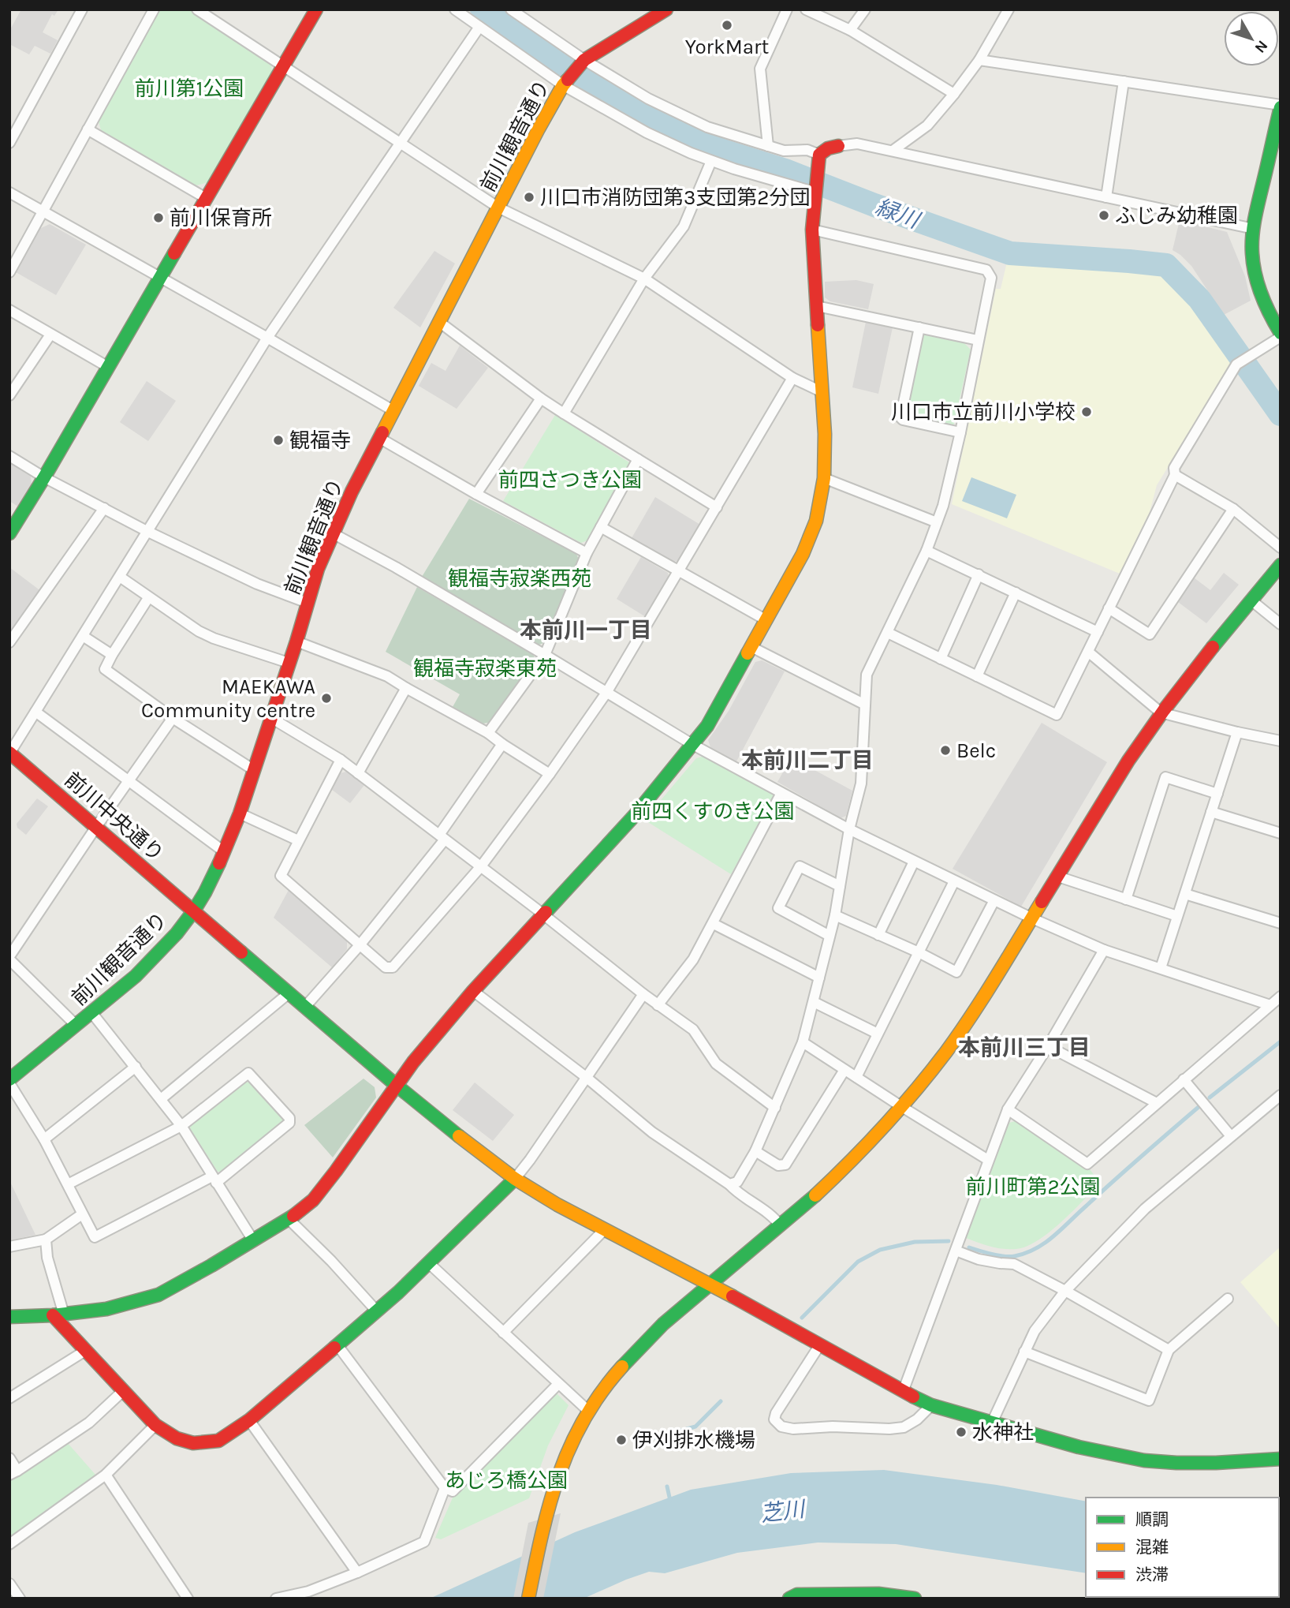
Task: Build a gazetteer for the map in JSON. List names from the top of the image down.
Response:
{
  "streets": {
    "street": ["前川観音通り", "前川中央通り"]
  },
  "crossings": [
    ["前川観音通り", "前川中央通り"]
  ],
  "districts": ["本前川一丁目", "本前川二丁目", "本前川三丁目"],
  "water": ["緑川", "芝川"],
  "parks": [
    "前川第1公園",
    "前四さつき公園",
    "観福寺寂楽西苑",
    "観福寺寂楽東苑",
    "前四くすのき公園",
    "前川町第2公園",
    "あじろ橋公園"
  ],
  "places": [
    "YorkMart",
    "川口市消防団第3支団第2分団",
    "ふじみ幼稚園",
    "前川保育所",
    "川口市立前川小学校",
    "観福寺",
    "MAEKAWA Community centre",
    "Belc",
    "水神社",
    "伊刈排水機場"
  ],
  "legend": ["順調", "混雑", "渋滞"],
  "north": "bottom right"
}
